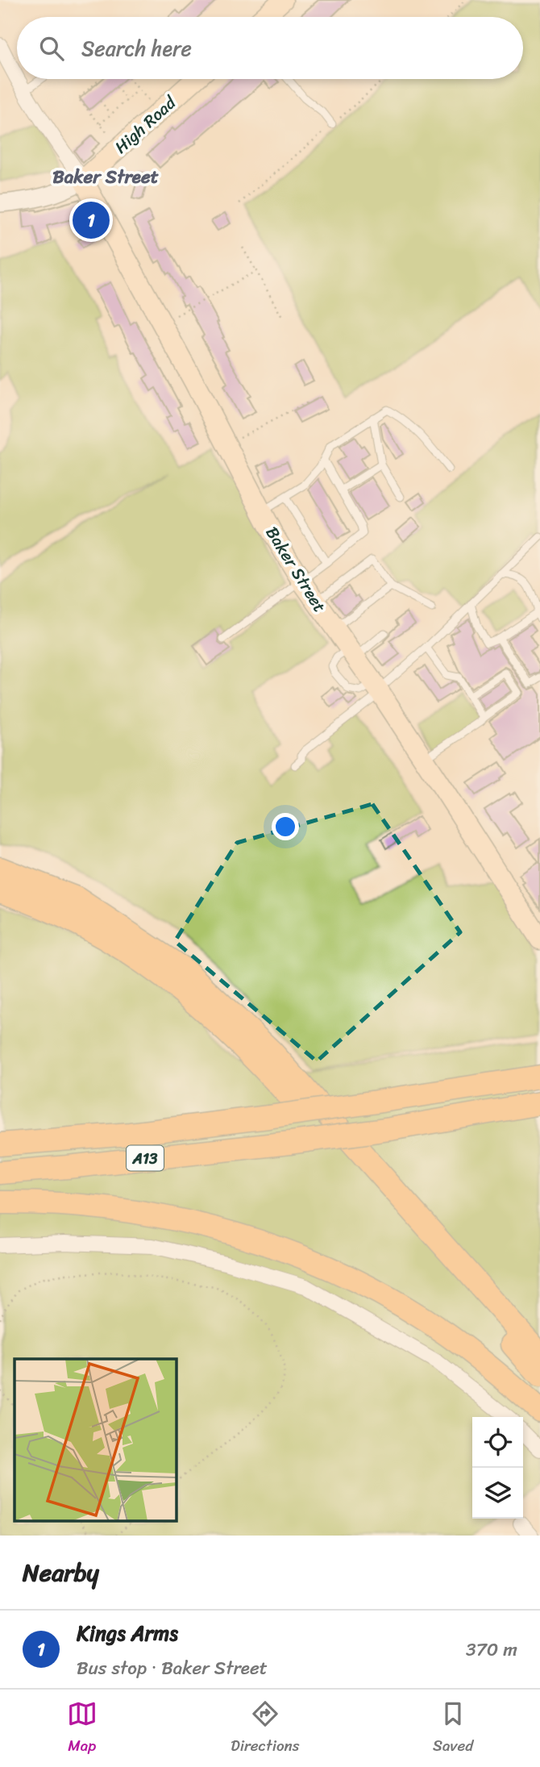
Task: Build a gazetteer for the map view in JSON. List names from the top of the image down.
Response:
{
  "streets": {
    "highway": ["A13"],
    "main road": ["High Road", "Baker Street"]
  },
  "crossings": [
    ["High Road", "Baker Street"]
  ],
  "districts": ["Baker Street"],
  "page": {
    "search": "Search here",
    "pins": "1",
    "heading": "Nearby",
    "list": [
      {
        "mark": "1",
        "name": "Kings Arms",
        "note": "Bus stop · Baker Street",
        "value": "370 m"
      }
    ],
    "nav": ["Map", "Directions", "Saved"]
  }
}
